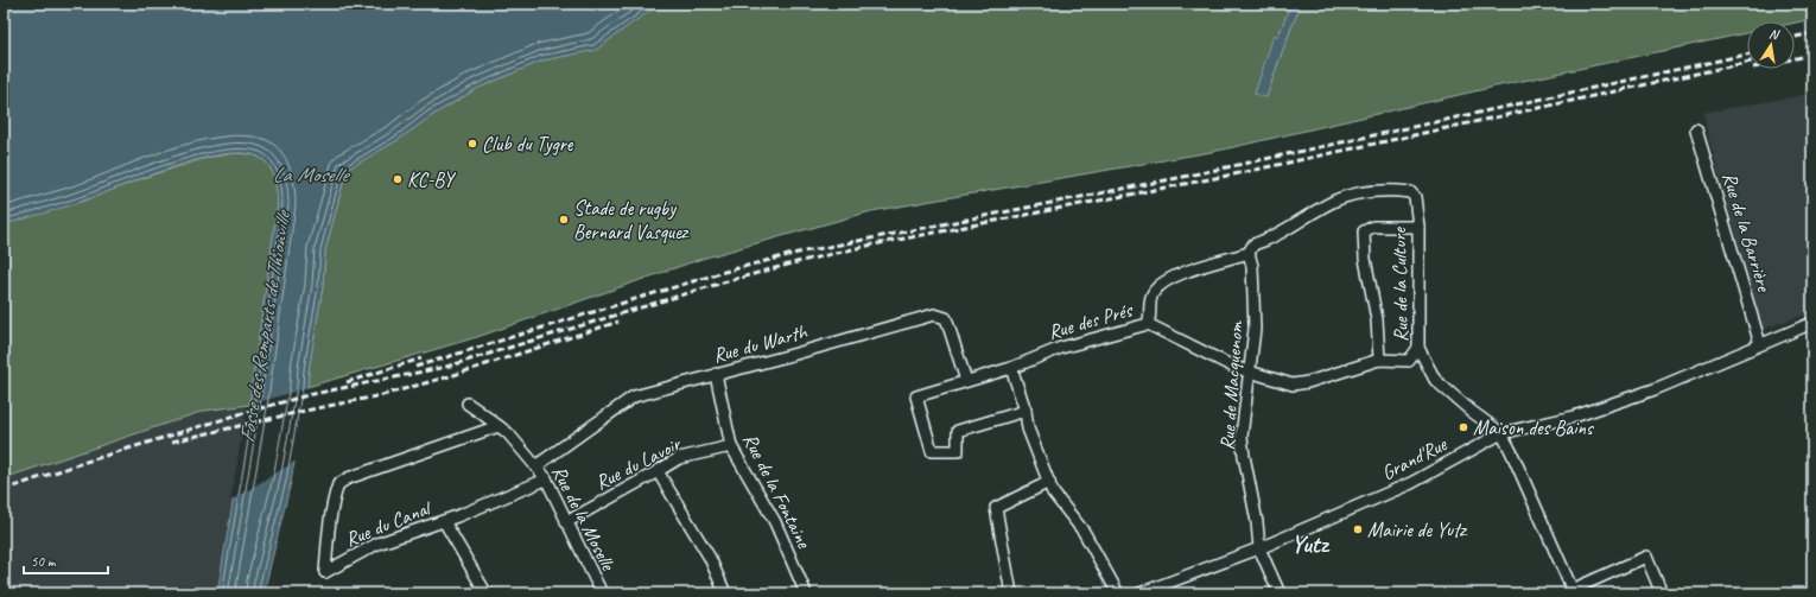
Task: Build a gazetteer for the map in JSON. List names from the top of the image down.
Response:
{
  "streets": {
    "street": [
      "Rue de la Barrière",
      "Rue de la Culture",
      "Rue des Prés",
      "Rue du Warth",
      "Rue de Macquenom",
      "Grand'Rue",
      "Rue du Lavoir",
      "Rue de la Fontaine",
      "Rue de la Moselle",
      "Rue du Canal"
    ]
  },
  "crossings": [
    ["Rue de la Barrière", "Grand'Rue"],
    ["Rue de la Culture", "Rue des Prés"],
    ["Rue de la Culture", "Grand'Rue"],
    ["Rue des Prés", "Rue du Warth"],
    ["Rue des Prés", "Rue de Macquenom"],
    ["Rue du Warth", "Rue de la Fontaine"],
    ["Rue du Warth", "Rue de la Moselle"],
    ["Rue de Macquenom", "Grand'Rue"],
    ["Rue du Lavoir", "Rue de la Fontaine"],
    ["Rue du Lavoir", "Rue de la Moselle"],
    ["Rue de la Moselle", "Rue du Canal"]
  ],
  "districts": ["Yutz"],
  "water": ["La Moselle", "Fosse des Remparts de Thionville"],
  "places": [
    "Club du Tygre",
    "KC-BY",
    "Stade de rugby Bernard Vasquez",
    "Maison des Bains",
    "Mairie de Yutz"
  ],
  "scale_bar": "50 m",
  "north": "top"
}
